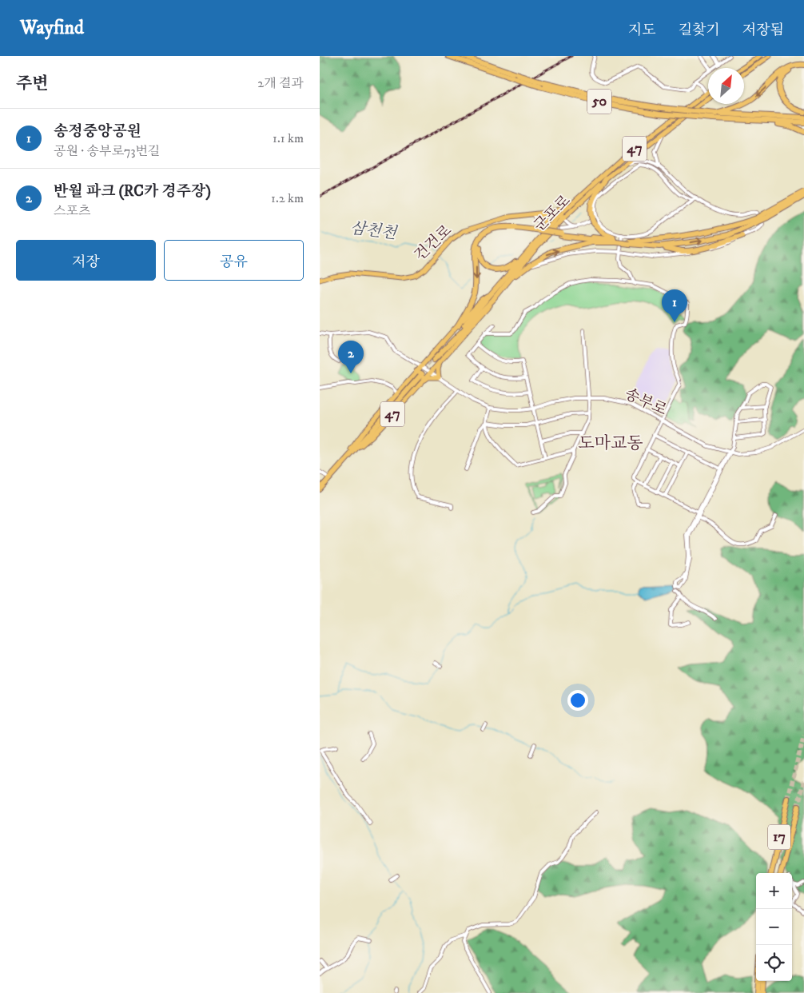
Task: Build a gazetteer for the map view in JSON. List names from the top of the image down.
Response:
{
  "streets": {
    "highway": [
      "50",
      "47",
      "군포로",
      "17"
    ],
    "main road": ["건건로"],
    "street": ["송부로"]
  },
  "crossings": [
    ["47", "군포로"],
    ["47", "송부로"],
    ["군포로", "건건로"],
    ["군포로", "송부로"]
  ],
  "districts": ["도마교동"],
  "water": ["삼천천"],
  "north": "top right",
  "page": {
    "header": "Wayfind",
    "nav": ["지도", "길찾기", "저장됨"],
    "heading": ["주변", "2개 결과"],
    "list": [
      {
        "mark": "1",
        "name": "송정중앙공원",
        "note": "공원 · 송부로73번길",
        "value": "1.1 km"
      },
      {
        "mark": "2",
        "name": "반월 파크 (RC카 경주장)",
        "note": "스포츠",
        "value": "1.2 km"
      }
    ],
    "buttons": ["저장", "공유"],
    "pins": ["1", "2"],
    "map_buttons": ["+", "−"]
  }
}
